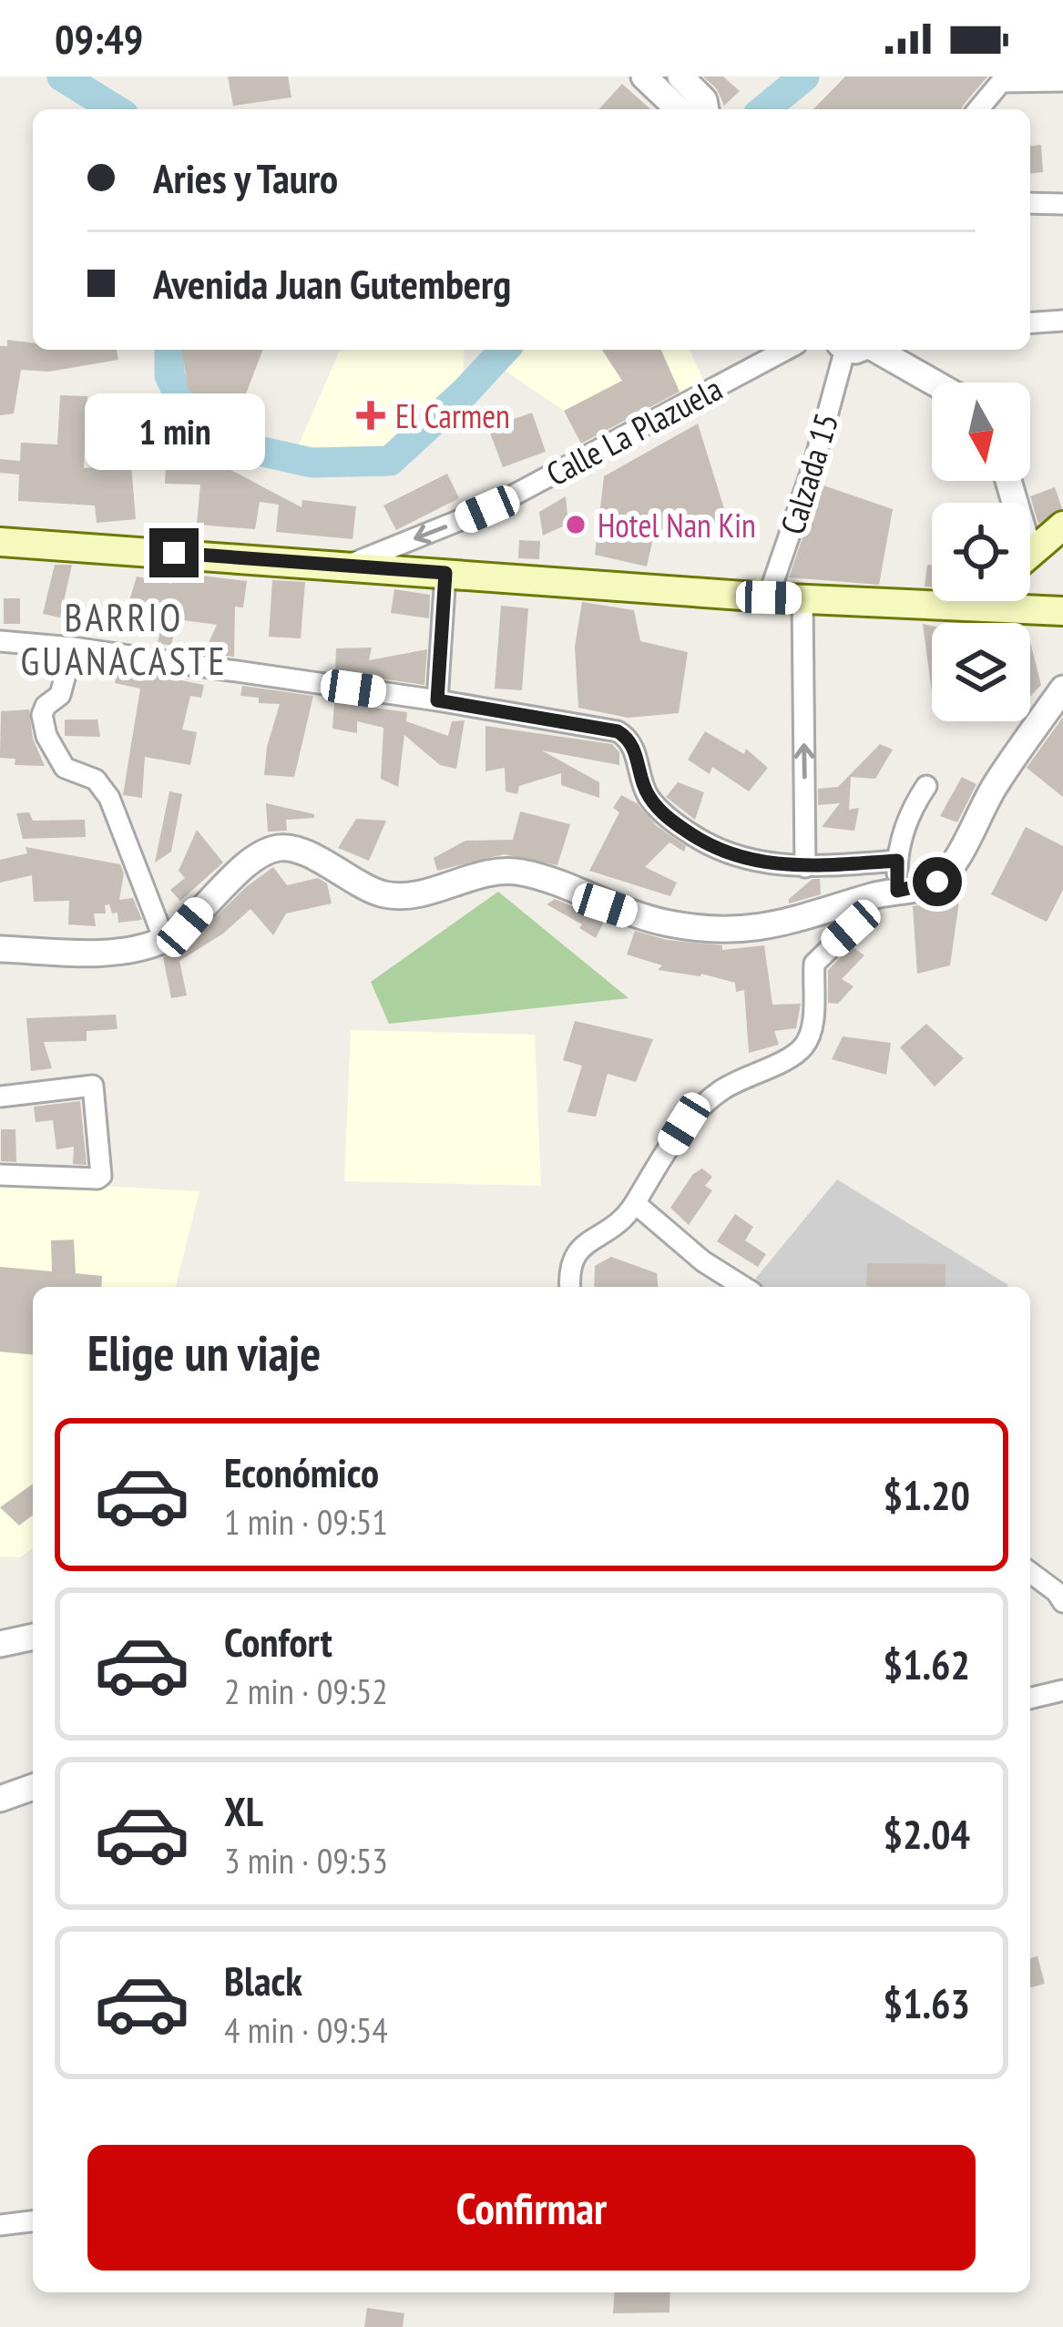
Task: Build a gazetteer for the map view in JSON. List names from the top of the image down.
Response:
{
  "streets": {
    "street": ["Calle La Plazuela", "Calzada 15"]
  },
  "one_way": ["Calle La Plazuela"],
  "districts": ["BARRIO GUANACASTE"],
  "places": {
    "health": ["El Carmen"],
    "other": ["Hotel Nan Kin"]
  },
  "north": "bottom",
  "page": {
    "status": "09:49",
    "banner": ["Aries y Tauro", "Avenida Juan Gutemberg"],
    "bubble": "1 min",
    "heading": "Elige un viaje",
    "list": [
      {
        "name": "Económico",
        "note": "1 min · 09:51",
        "value": "$1.20"
      },
      {
        "name": "Confort",
        "note": "2 min · 09:52",
        "value": "$1.62"
      },
      {
        "name": "XL",
        "note": "3 min · 09:53",
        "value": "$2.04"
      },
      {
        "name": "Black",
        "note": "4 min · 09:54",
        "value": "$1.63"
      }
    ],
    "buttons": "Confirmar"
  }
}
